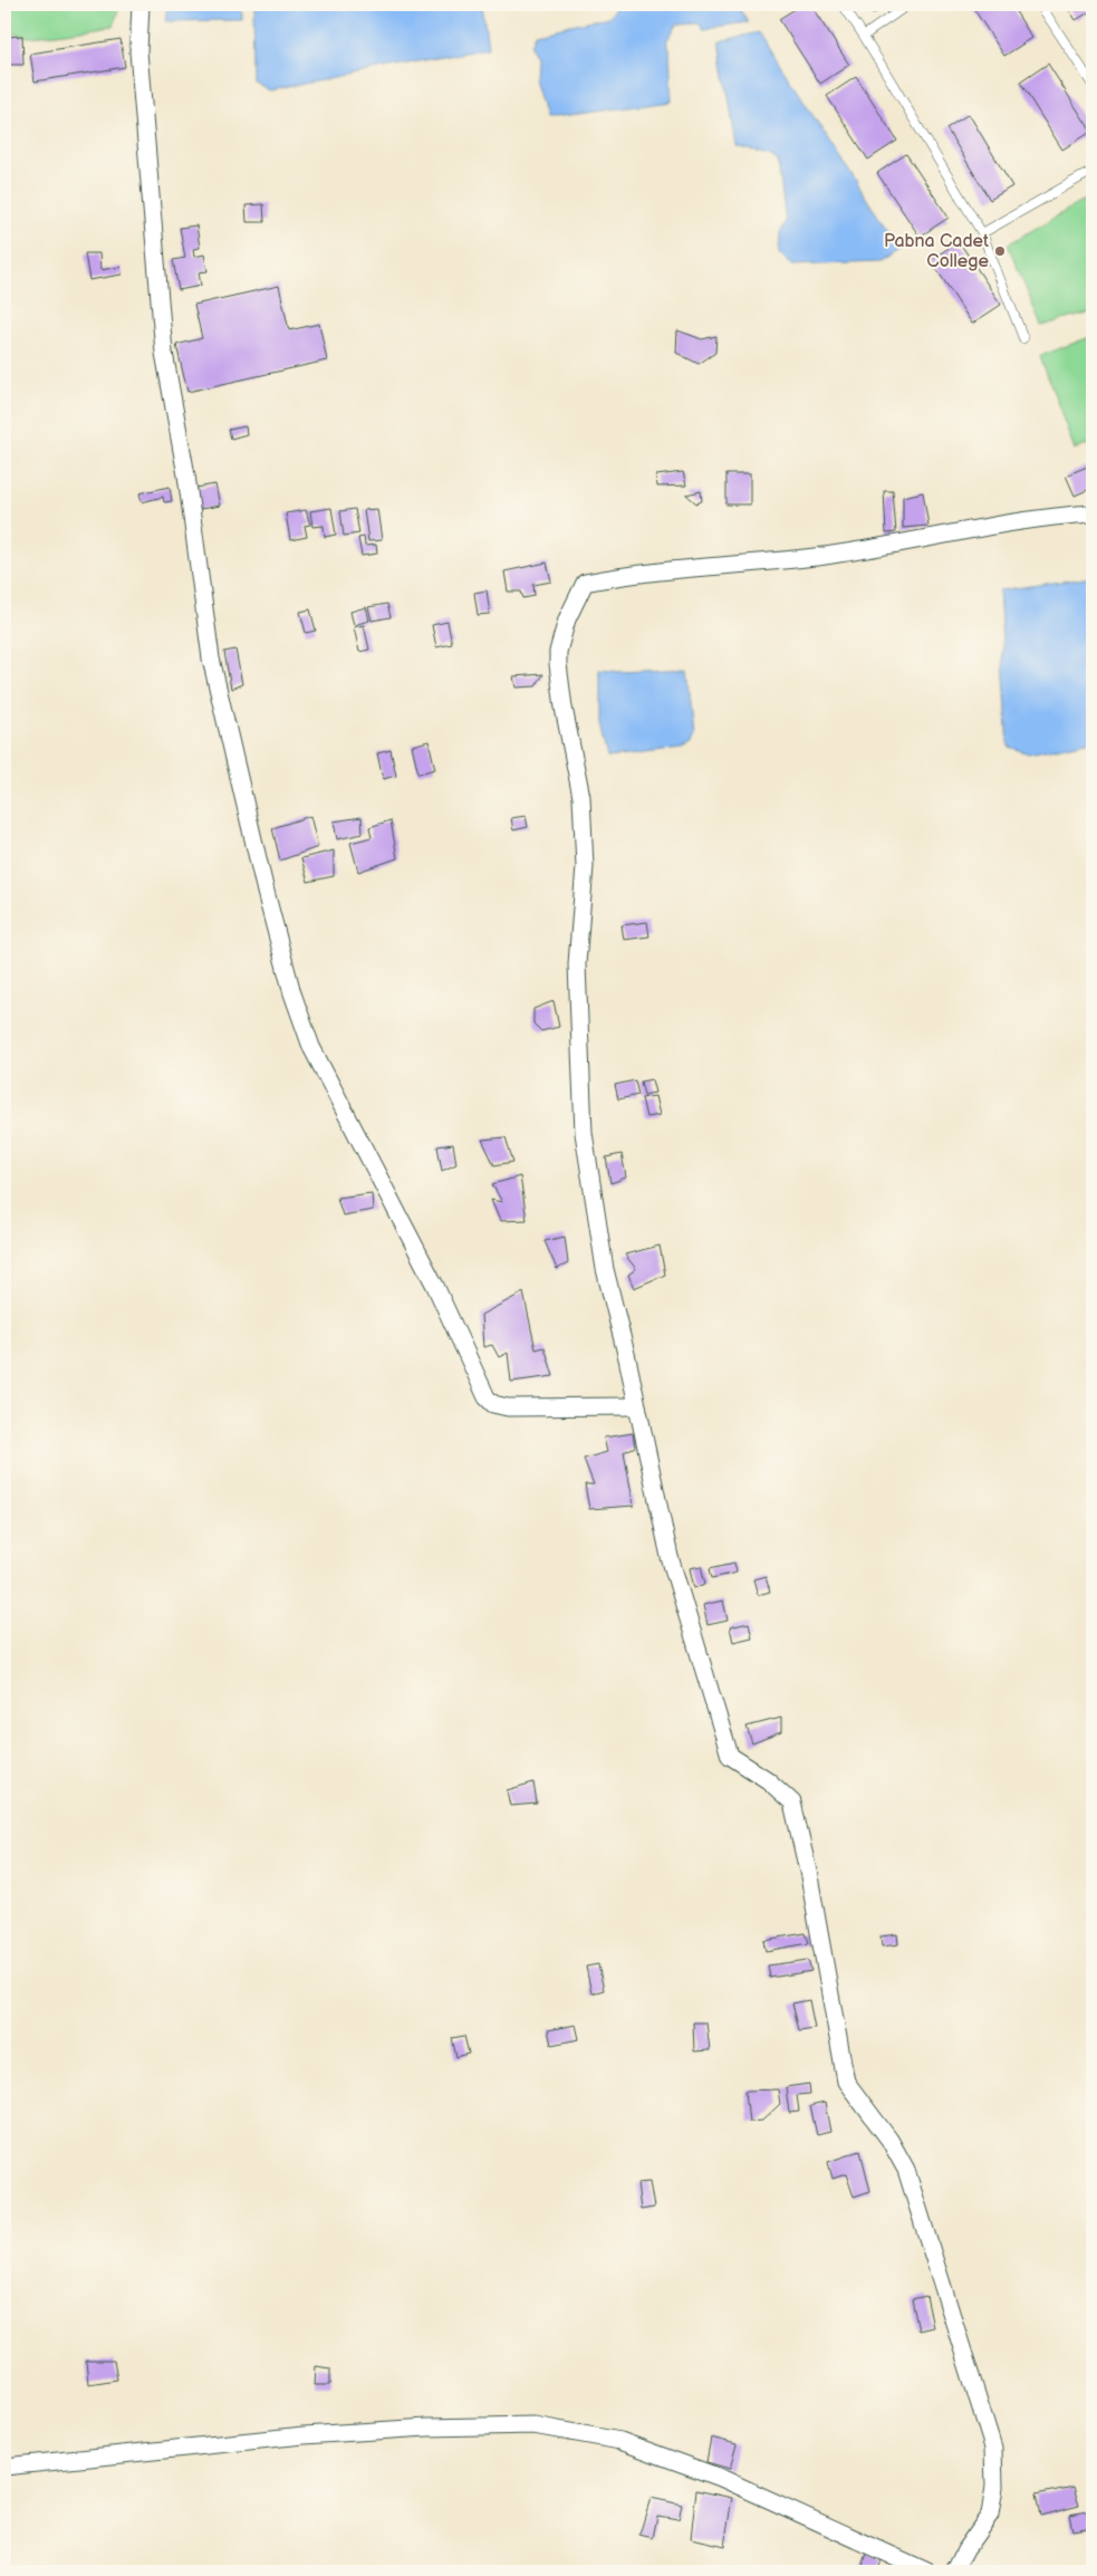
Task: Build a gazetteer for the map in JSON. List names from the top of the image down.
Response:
{
  "places": ["Pabna Cadet College"]
}
